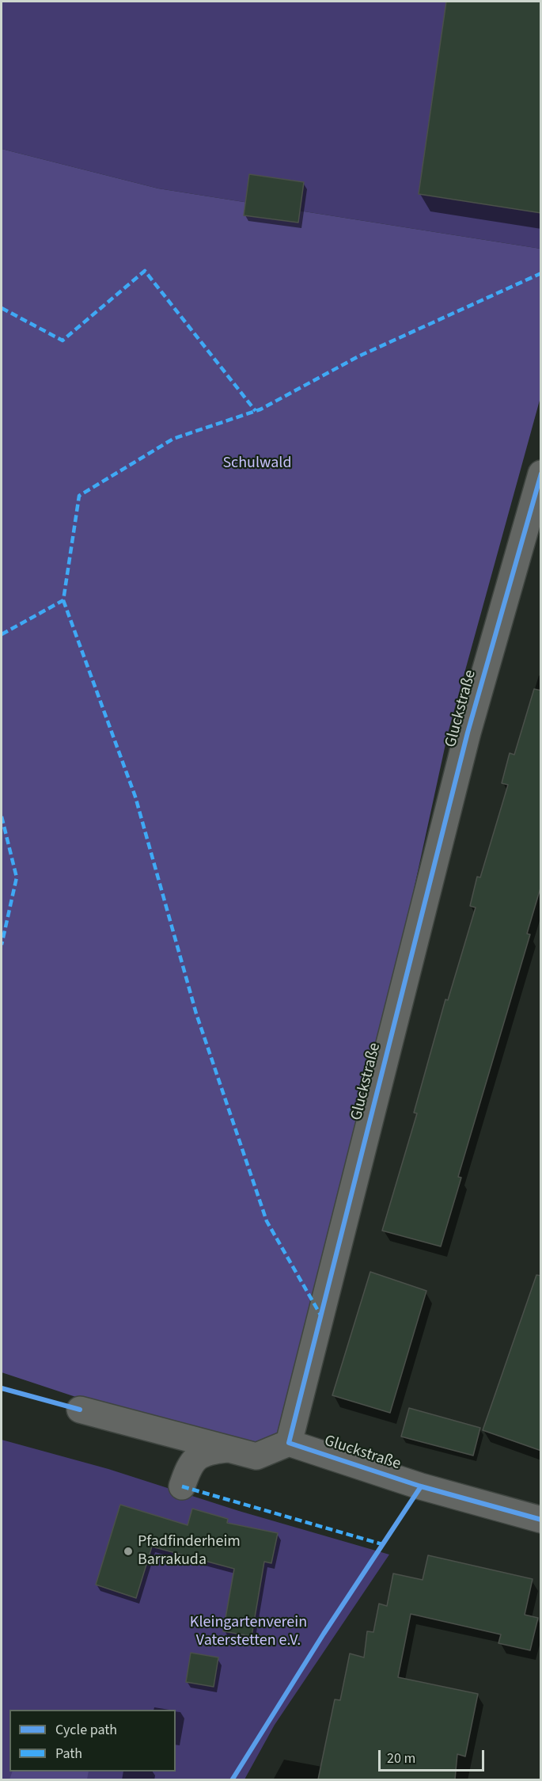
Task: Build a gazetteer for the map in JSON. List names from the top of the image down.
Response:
{
  "streets": {
    "street": ["Gluckstraße"]
  },
  "parks": ["Schulwald", "Kleingartenverein Vaterstetten e.V."],
  "places": ["Pfadfinderheim Barrakuda"],
  "legend": ["Cycle path", "Path"],
  "scale_bar": "20 m"
}
